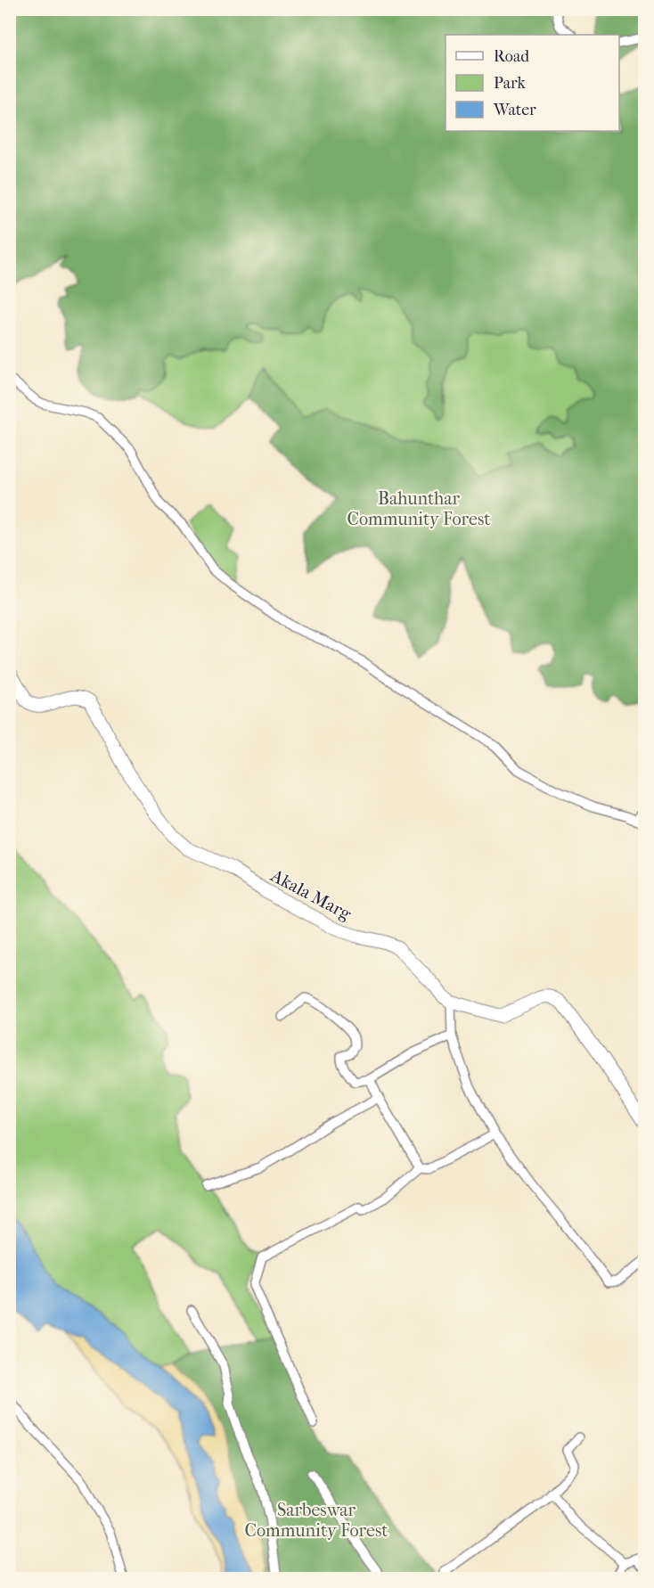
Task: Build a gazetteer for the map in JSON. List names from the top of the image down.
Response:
{
  "streets": {
    "main road": ["Akala Marg"]
  },
  "parks": ["Bahunthar Community Forest", "Sarbeswar Community Forest"],
  "legend": ["Road", "Park", "Water"]
}
